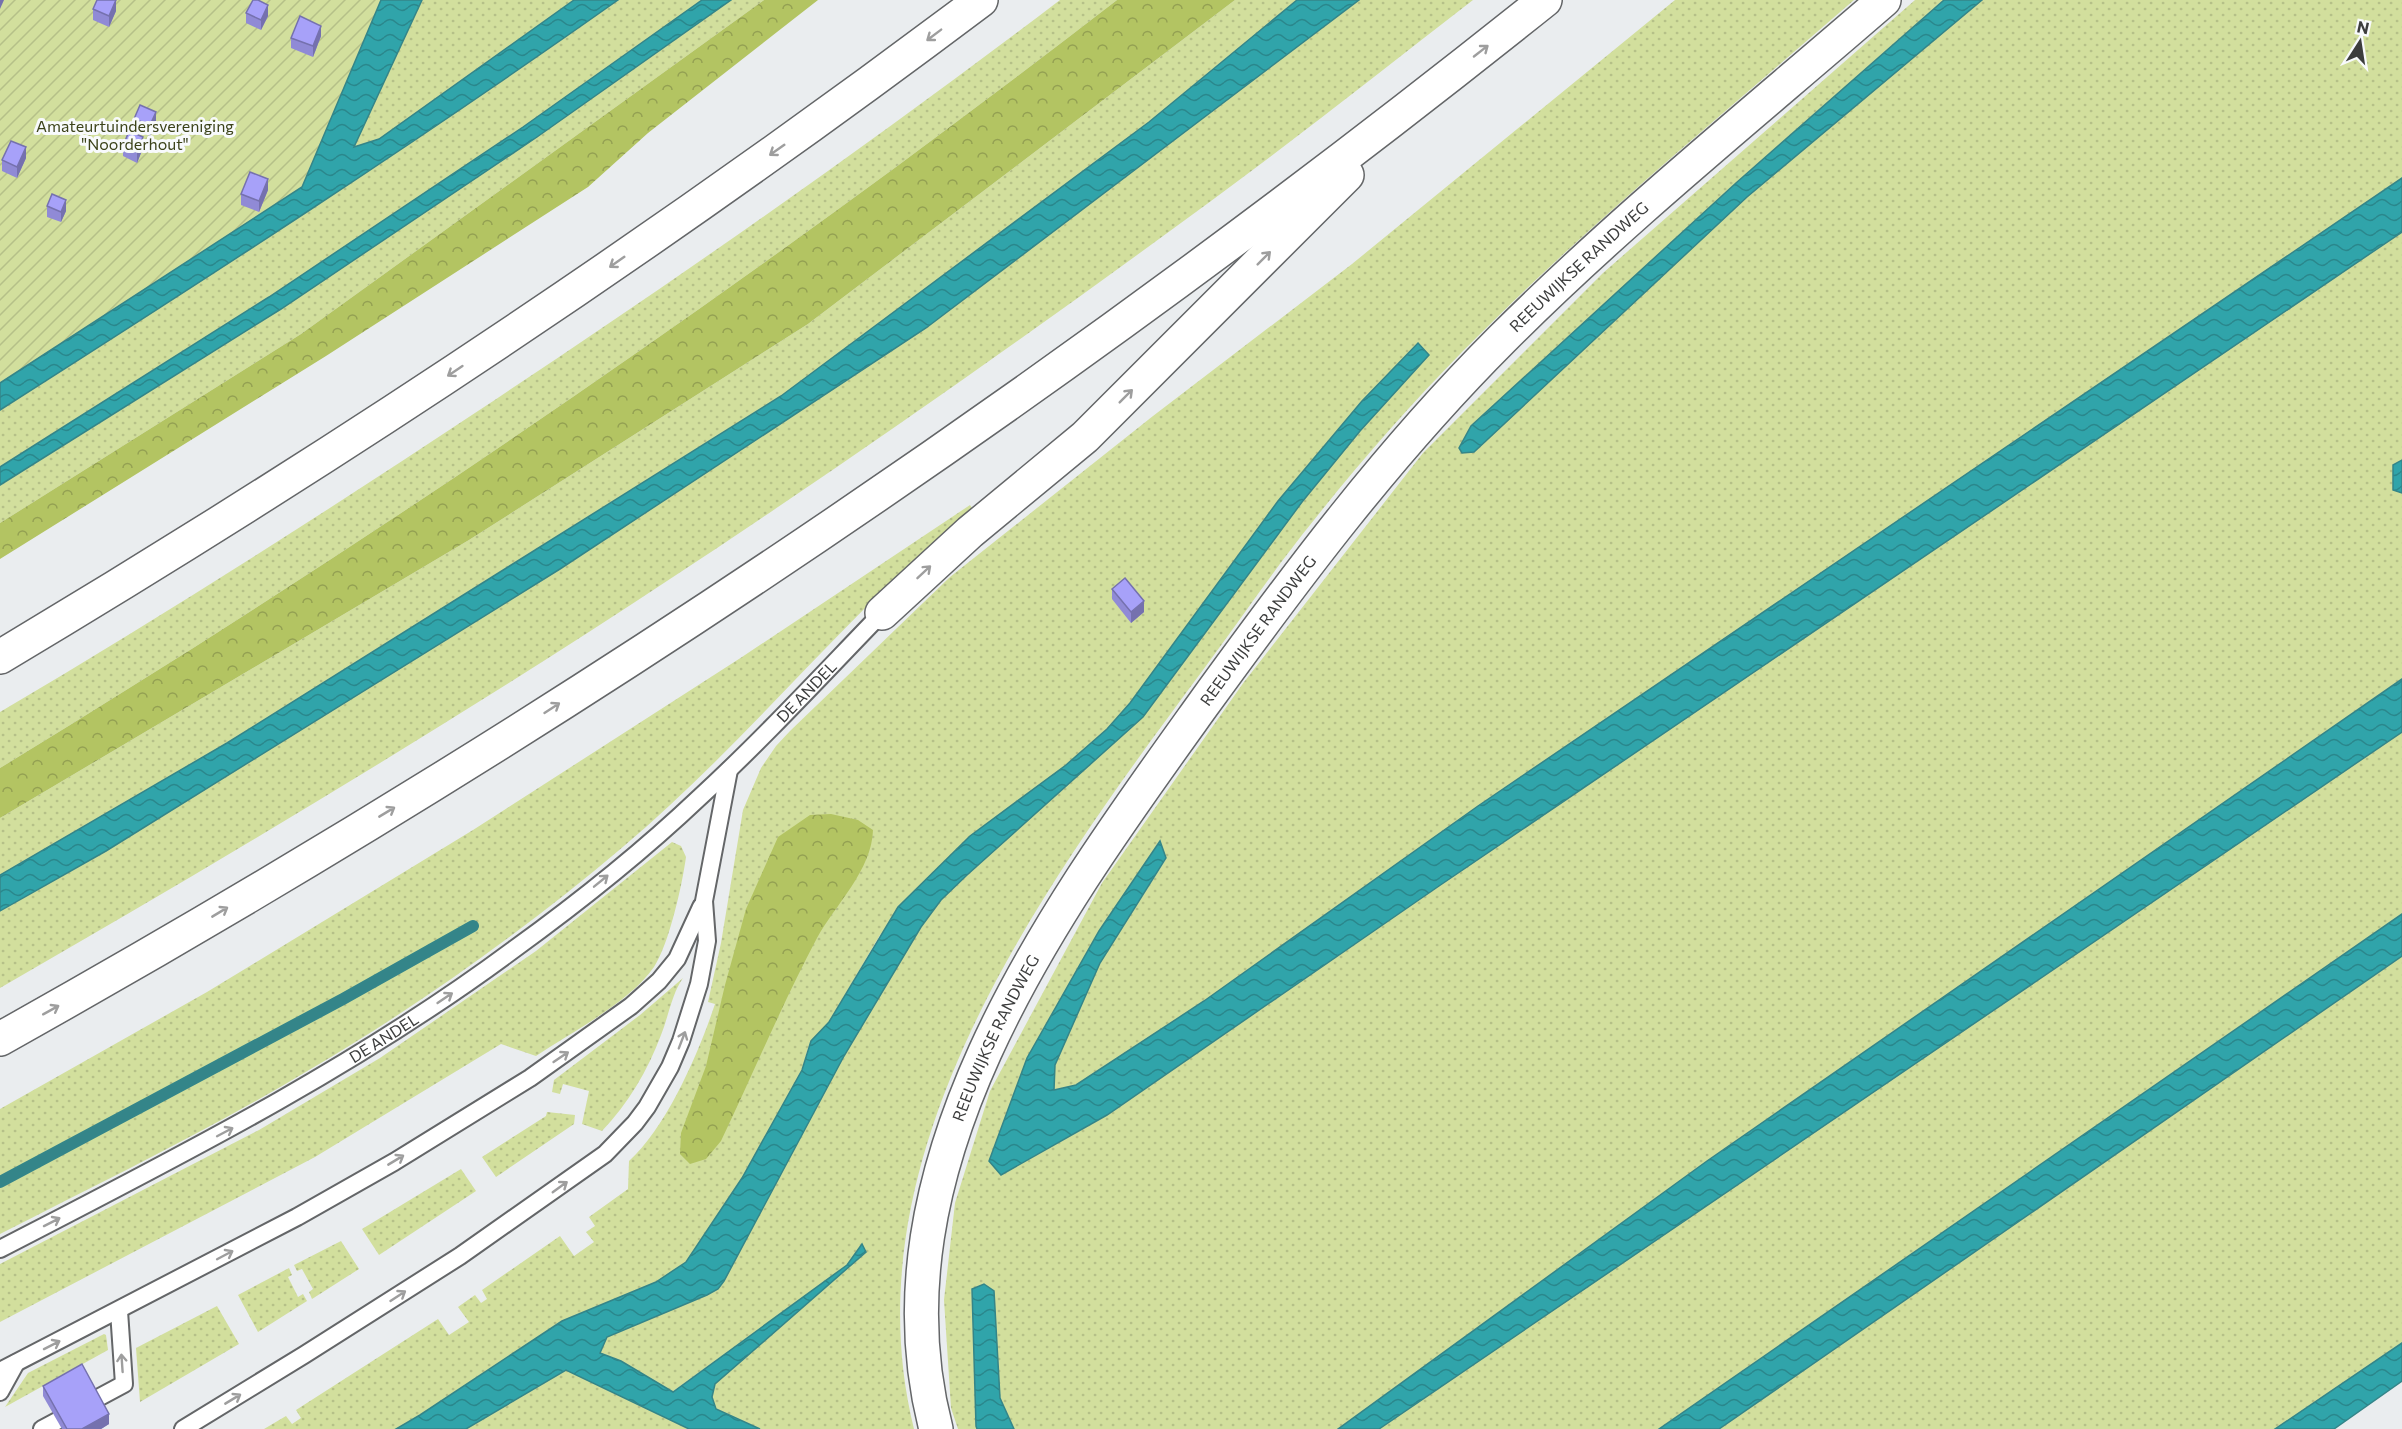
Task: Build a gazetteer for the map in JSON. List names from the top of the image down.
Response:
{
  "streets": {
    "main road": ["REEUWIJKSE RANDWEG"],
    "lane": ["DE ANDEL"]
  },
  "parks": ["Amateurtuindersvereniging \"Noorderhout\""],
  "north": "top"
}
